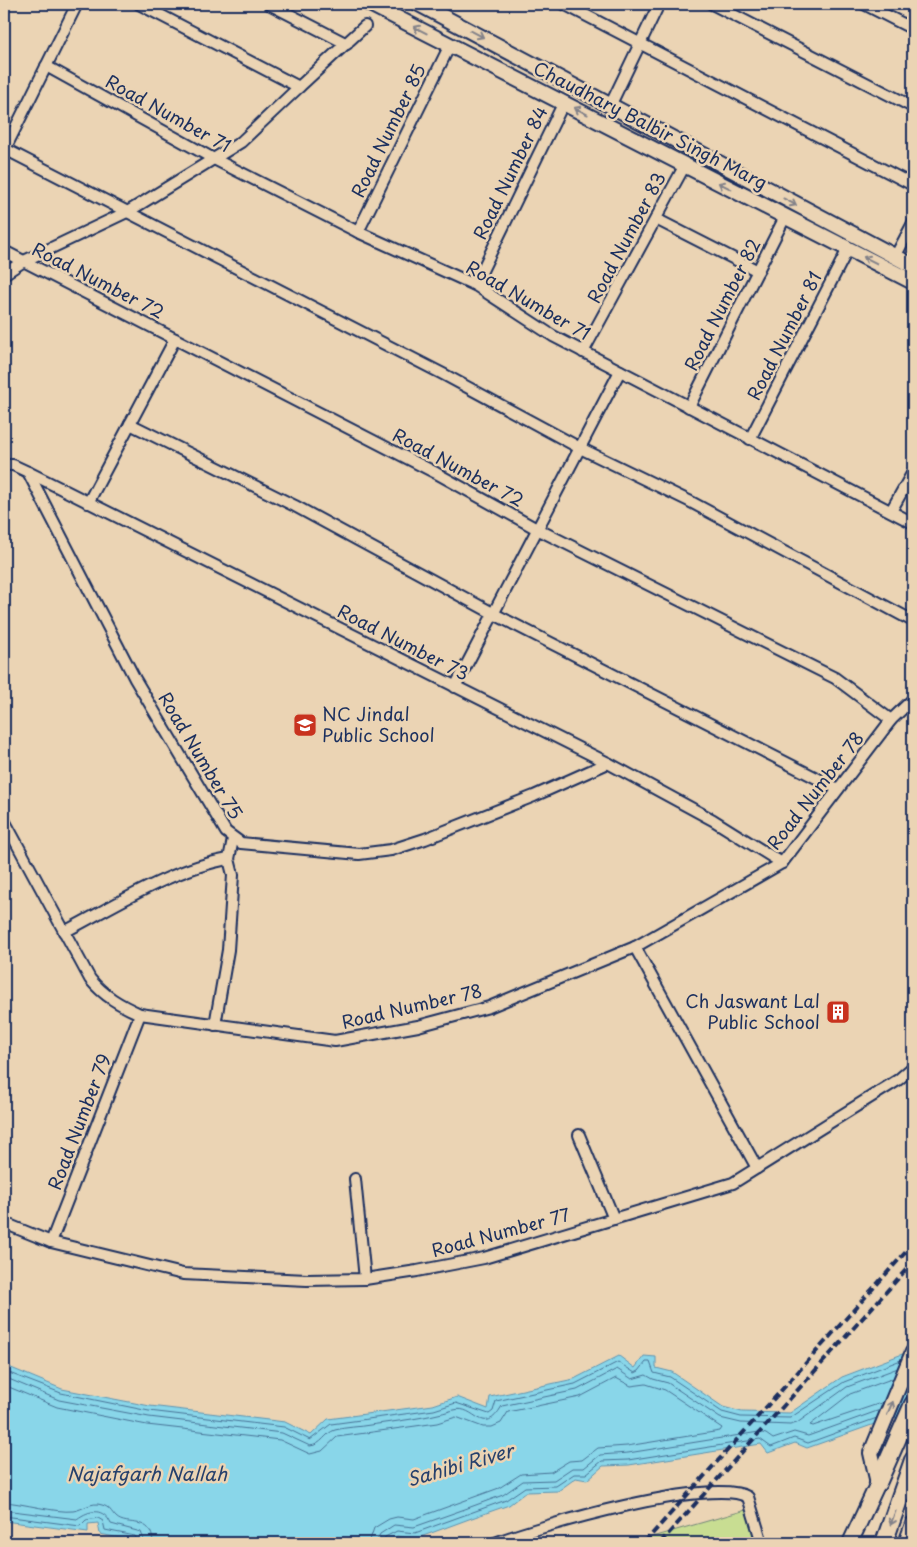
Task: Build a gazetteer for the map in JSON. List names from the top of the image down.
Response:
{
  "streets": {
    "street": [
      "Road Number 71",
      "Chaudhary Balbir Singh Marg",
      "Road Number 85",
      "Road Number 84",
      "Road Number 83",
      "Road Number 72",
      "Road Number 82",
      "Road Number 81",
      "Road Number 73",
      "Road Number 75",
      "Road Number 78",
      "Road Number 79",
      "Road Number 77"
    ]
  },
  "crossings": [
    ["Road Number 71", "Road Number 85"],
    ["Road Number 71", "Road Number 84"],
    ["Road Number 71", "Road Number 83"],
    ["Road Number 71", "Road Number 82"],
    ["Road Number 71", "Road Number 81"],
    ["Chaudhary Balbir Singh Marg", "Road Number 85"],
    ["Chaudhary Balbir Singh Marg", "Road Number 84"],
    ["Chaudhary Balbir Singh Marg", "Road Number 83"],
    ["Chaudhary Balbir Singh Marg", "Road Number 82"],
    ["Chaudhary Balbir Singh Marg", "Road Number 81"],
    ["Road Number 72", "Road Number 78"],
    ["Road Number 73", "Road Number 75"],
    ["Road Number 73", "Road Number 78"],
    ["Road Number 78", "Road Number 79"],
    ["Road Number 79", "Road Number 77"]
  ],
  "water": ["Sahibi River", "Najafgarh Nallah"],
  "places": {
    "school or university": ["NC Jindal Public School"],
    "building": ["Ch Jaswant Lal Public School"]
  }
}
